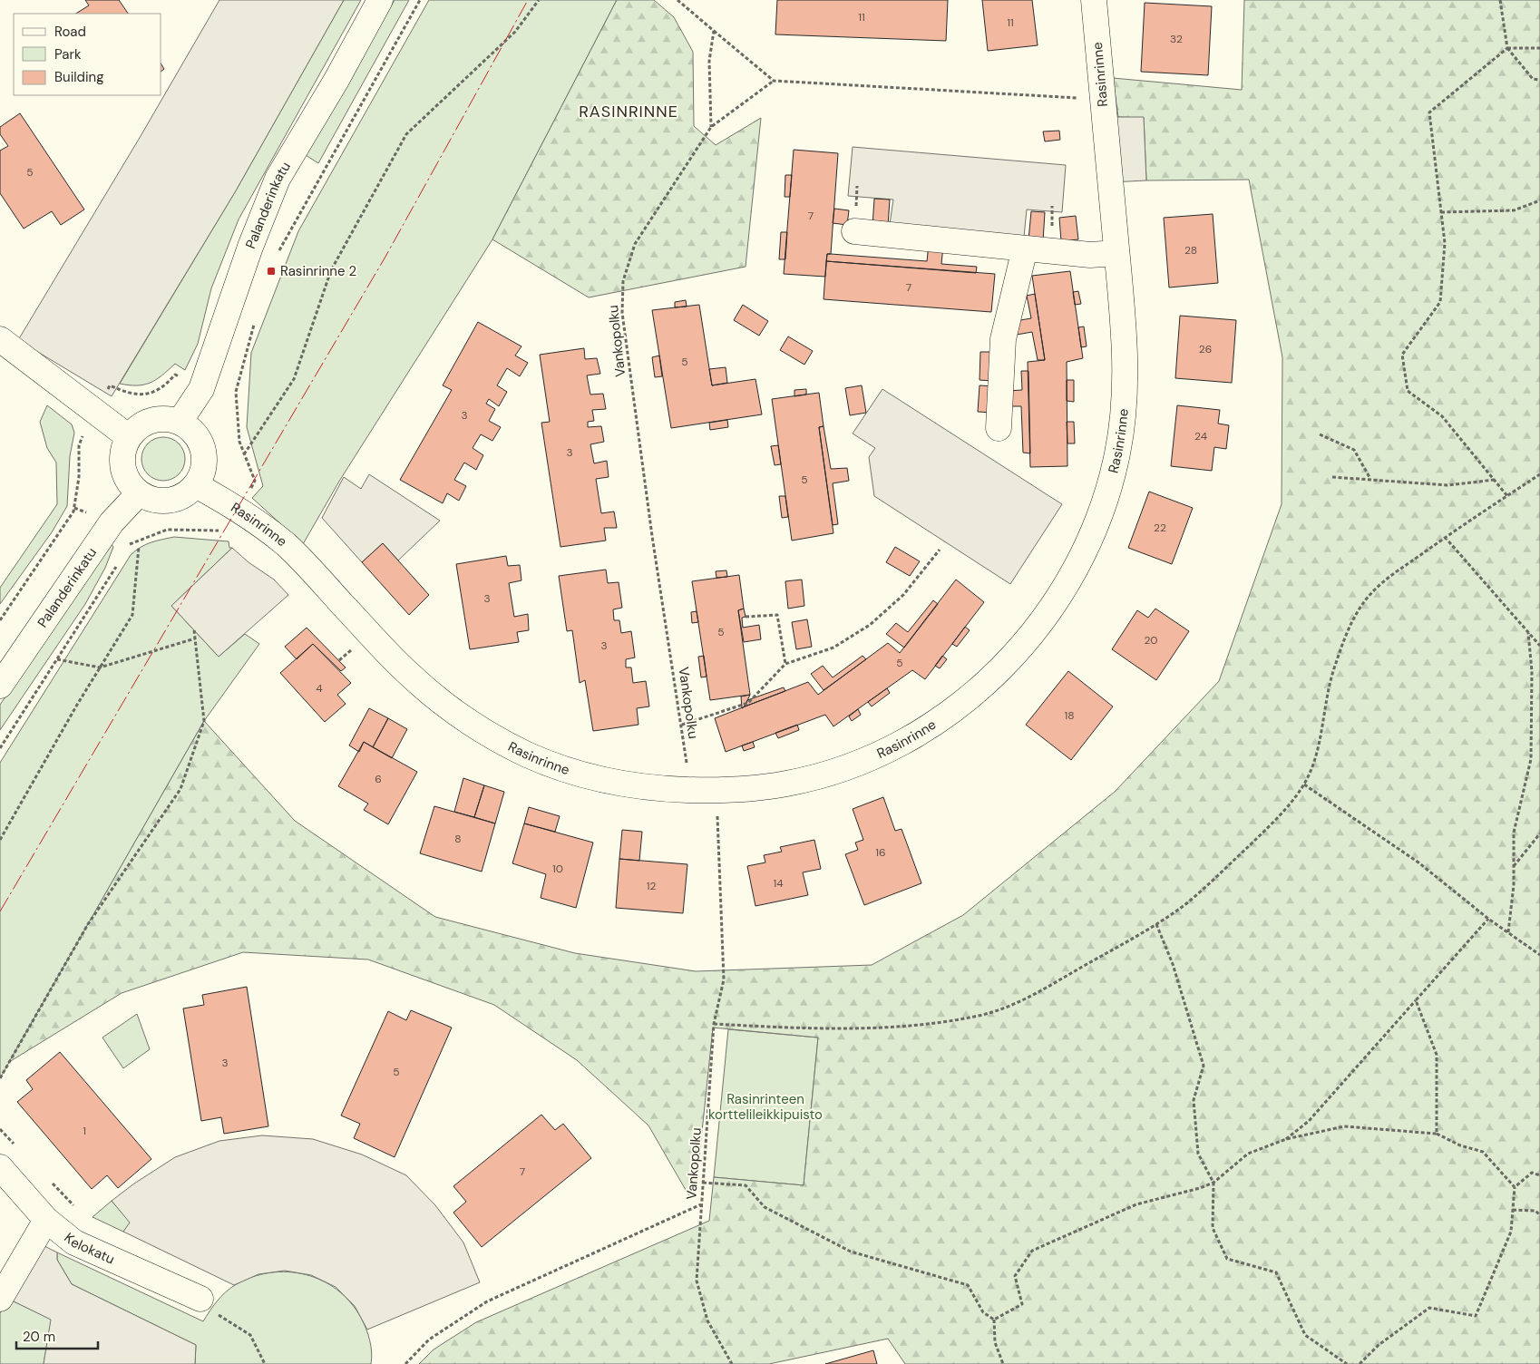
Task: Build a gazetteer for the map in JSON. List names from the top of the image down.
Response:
{
  "streets": {
    "street": ["Rasinrinne", "Palanderinkatu", "Kelokatu"],
    "path": ["Vankopolku"]
  },
  "crossings": [
    ["Rasinrinne", "Palanderinkatu"],
    ["Rasinrinne", "Vankopolku"]
  ],
  "districts": ["RASINRINNE"],
  "parks": ["Rasinrinteen korttelileikkipuisto"],
  "places": {
    "transit": ["Rasinrinne 2"]
  },
  "house_numbers": [
    "11",
    "11",
    "32",
    "5",
    "7",
    "28",
    "7",
    "26",
    "5",
    "3",
    "24",
    "3",
    "5",
    "22",
    "3",
    "5",
    "20",
    "3",
    "5",
    "4",
    "18",
    "6",
    "8",
    "16",
    "10",
    "14",
    "12",
    "3",
    "5",
    "1",
    "7"
  ],
  "legend": ["Road", "Park", "Building"],
  "scale_bar": "20 m"
}
